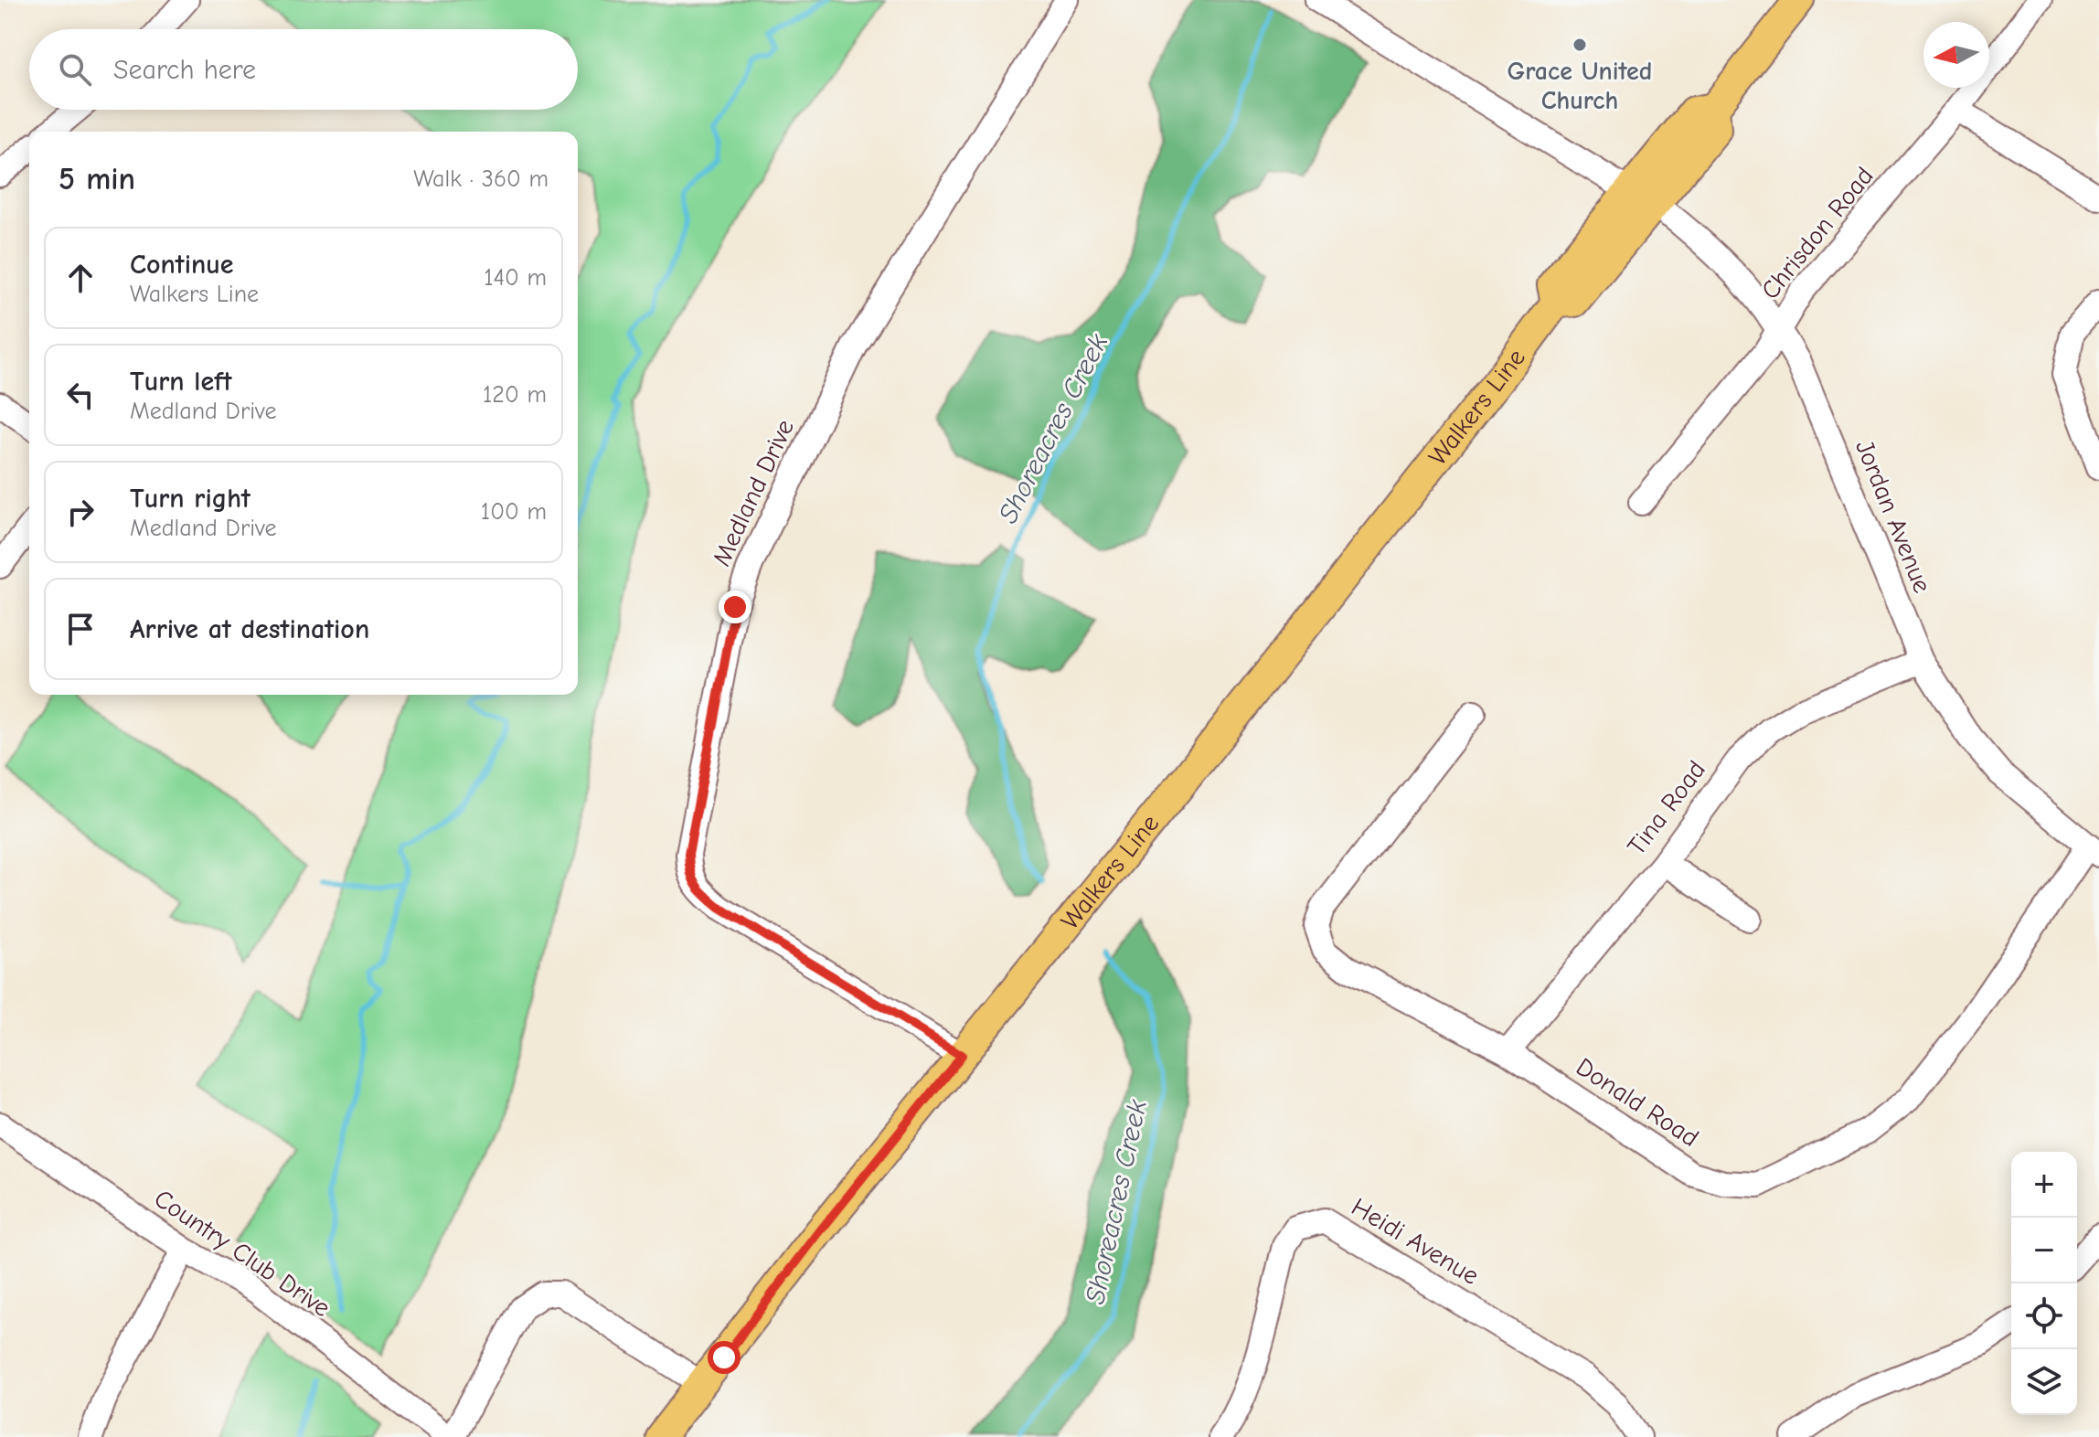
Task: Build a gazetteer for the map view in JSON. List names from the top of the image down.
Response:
{
  "streets": {
    "main road": ["Walkers Line"],
    "street": [
      "Chrisdon Road",
      "Medland Drive",
      "Jordan Avenue",
      "Tina Road",
      "Donald Road",
      "Heidi Avenue",
      "Country Club Drive"
    ]
  },
  "crossings": [
    ["Chrisdon Road", "Jordan Avenue"],
    ["Walkers Line", "Medland Drive"],
    ["Walkers Line", "Jordan Avenue"],
    ["Jordan Avenue", "Tina Road"],
    ["Jordan Avenue", "Donald Road"],
    ["Tina Road", "Donald Road"]
  ],
  "water": ["Shoreacres Creek"],
  "places": ["Grace United Church"],
  "north": "left",
  "page": {
    "search": "Search here",
    "heading": ["5 min", "Walk · 360 m"],
    "list": [
      ["Continue", "Walkers Line", "140 m"],
      ["Turn left", "Medland Drive", "120 m"],
      ["Turn right", "Medland Drive", "100 m"],
      "Arrive at destination"
    ],
    "map_buttons": ["+", "−"]
  }
}
